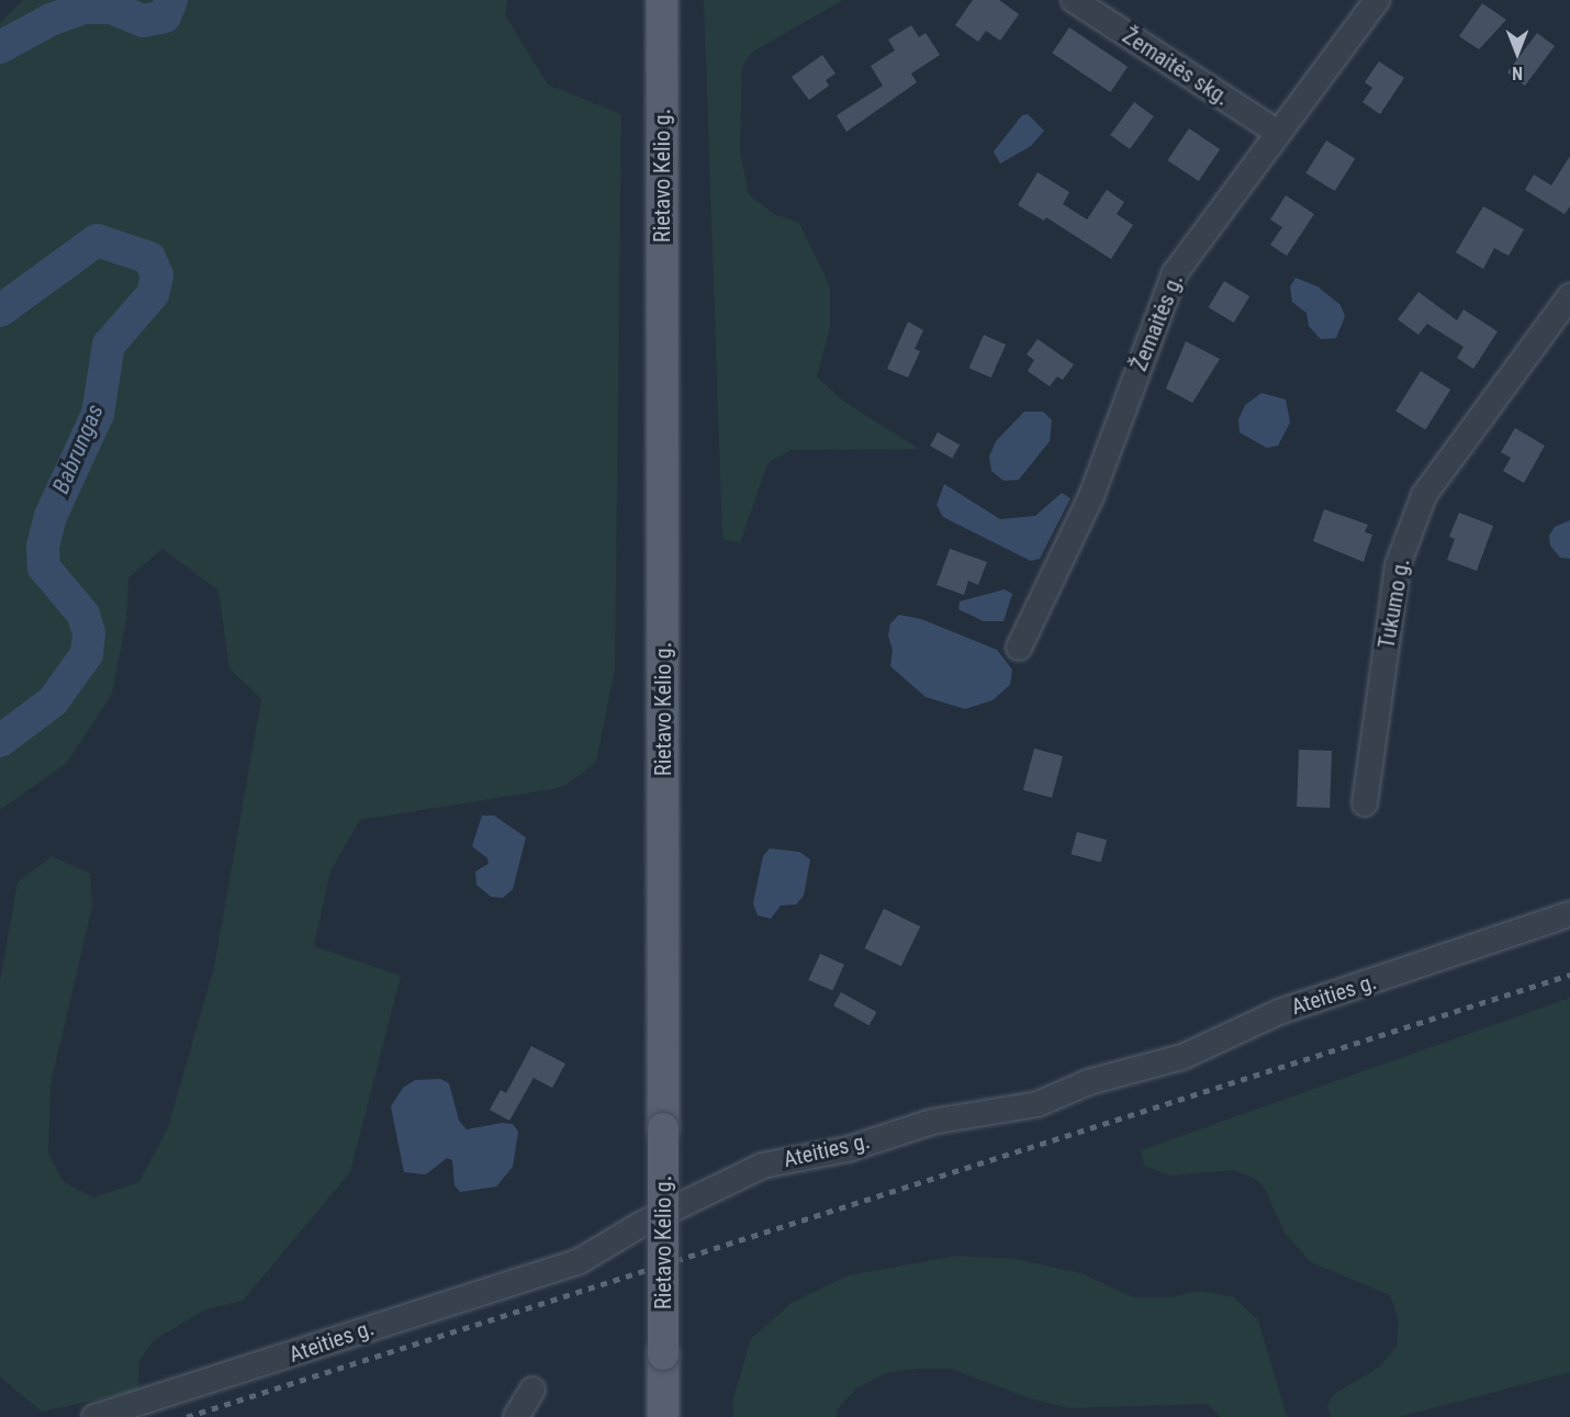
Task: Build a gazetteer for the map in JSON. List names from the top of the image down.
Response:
{
  "streets": {
    "main road": ["Rietavo Kelio g."],
    "street": [
      "Žemaitės skg.",
      "Žemaitės g.",
      "Tukumo g.",
      "Ateities g."
    ]
  },
  "crossings": [
    ["Žemaitės skg.", "Žemaitės g."]
  ],
  "water": ["Babrungas"],
  "north": "bottom"
}
